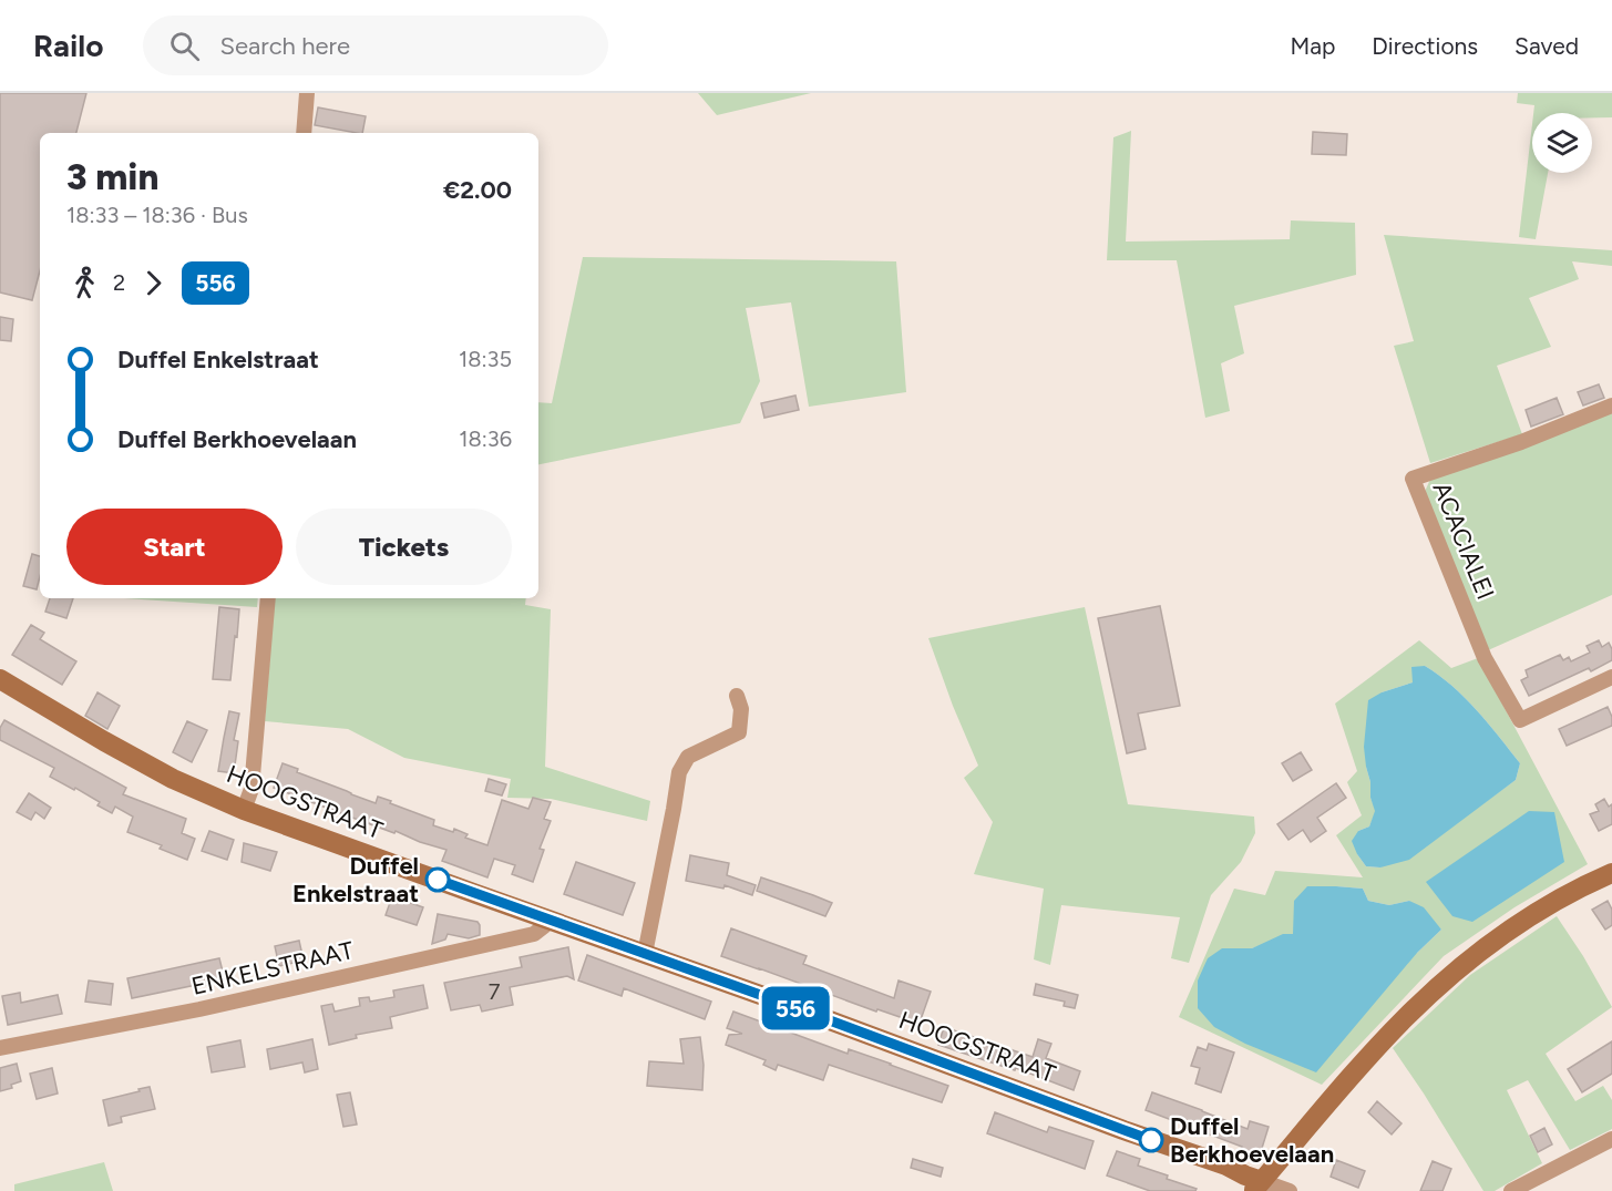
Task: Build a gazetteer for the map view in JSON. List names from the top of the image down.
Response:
{
  "streets": {
    "street": ["ACACIALEI", "HOOGSTRAAT", "ENKELSTRAAT"]
  },
  "crossings": [
    ["HOOGSTRAAT", "ENKELSTRAAT"]
  ],
  "places": ["Duffel Enkelstraat", "Duffel Berkhoevelaan"],
  "lines": ["bus line 556"],
  "house_numbers": ["7"],
  "page": {
    "header": "Railo",
    "search": "Search here",
    "nav": ["Map", "Directions", "Saved"],
    "on_map": "556",
    "heading": ["3 min", "18:33 – 18:36 · Bus", "€2.00"],
    "legs": ["2", "556"],
    "list": [
      {
        "name": "Duffel Enkelstraat",
        "value": "18:35"
      },
      {
        "name": "Duffel Berkhoevelaan",
        "value": "18:36"
      }
    ],
    "buttons": ["Start", "Tickets"]
  }
}
